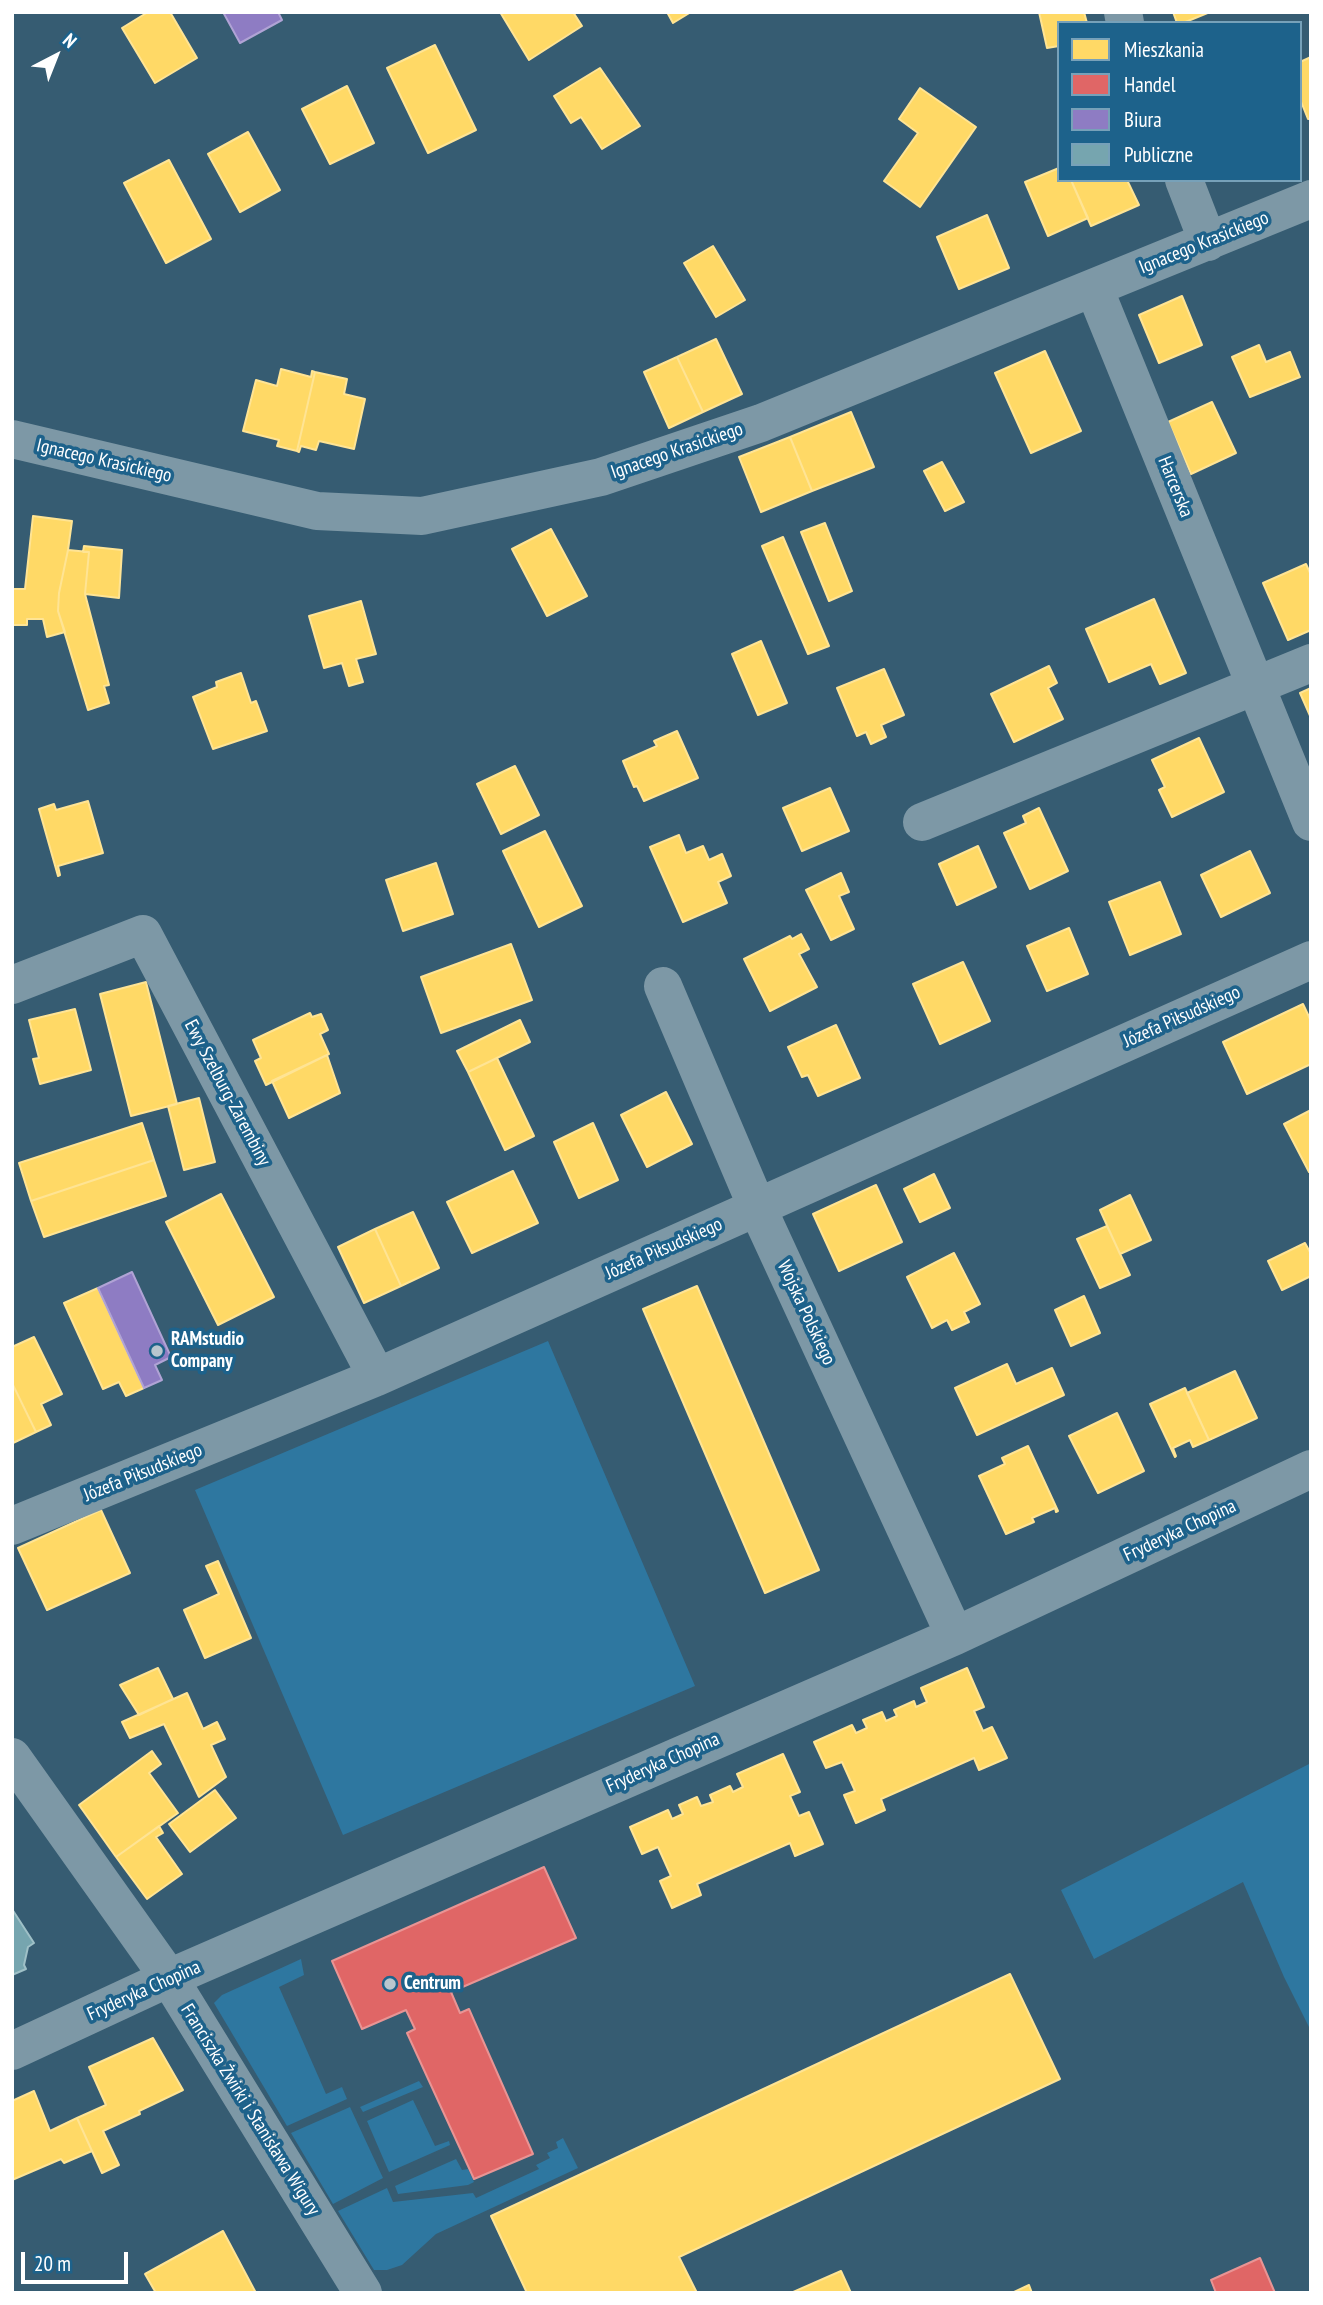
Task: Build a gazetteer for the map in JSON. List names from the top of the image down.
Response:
{
  "streets": {
    "street": [
      "Ignacego Krasickiego",
      "Harcerska",
      "Józefa Piłsudskiego",
      "Ewy Szelburg-Zarembiny",
      "Wojska Polskiego",
      "Fryderyka Chopina",
      "Franciszka Żwirki i Stanisława Wigury"
    ]
  },
  "crossings": [
    ["Ignacego Krasickiego", "Harcerska"],
    ["Józefa Piłsudskiego", "Ewy Szelburg-Zarembiny"],
    ["Józefa Piłsudskiego", "Wojska Polskiego"],
    ["Wojska Polskiego", "Fryderyka Chopina"],
    ["Fryderyka Chopina", "Franciszka Żwirki i Stanisława Wigury"]
  ],
  "places": ["RAMstudio Company", "Centrum"],
  "legend": [
    "Mieszkania",
    "Handel",
    "Biura",
    "Publiczne"
  ],
  "scale_bar": "20 m",
  "north": "top right"
}
